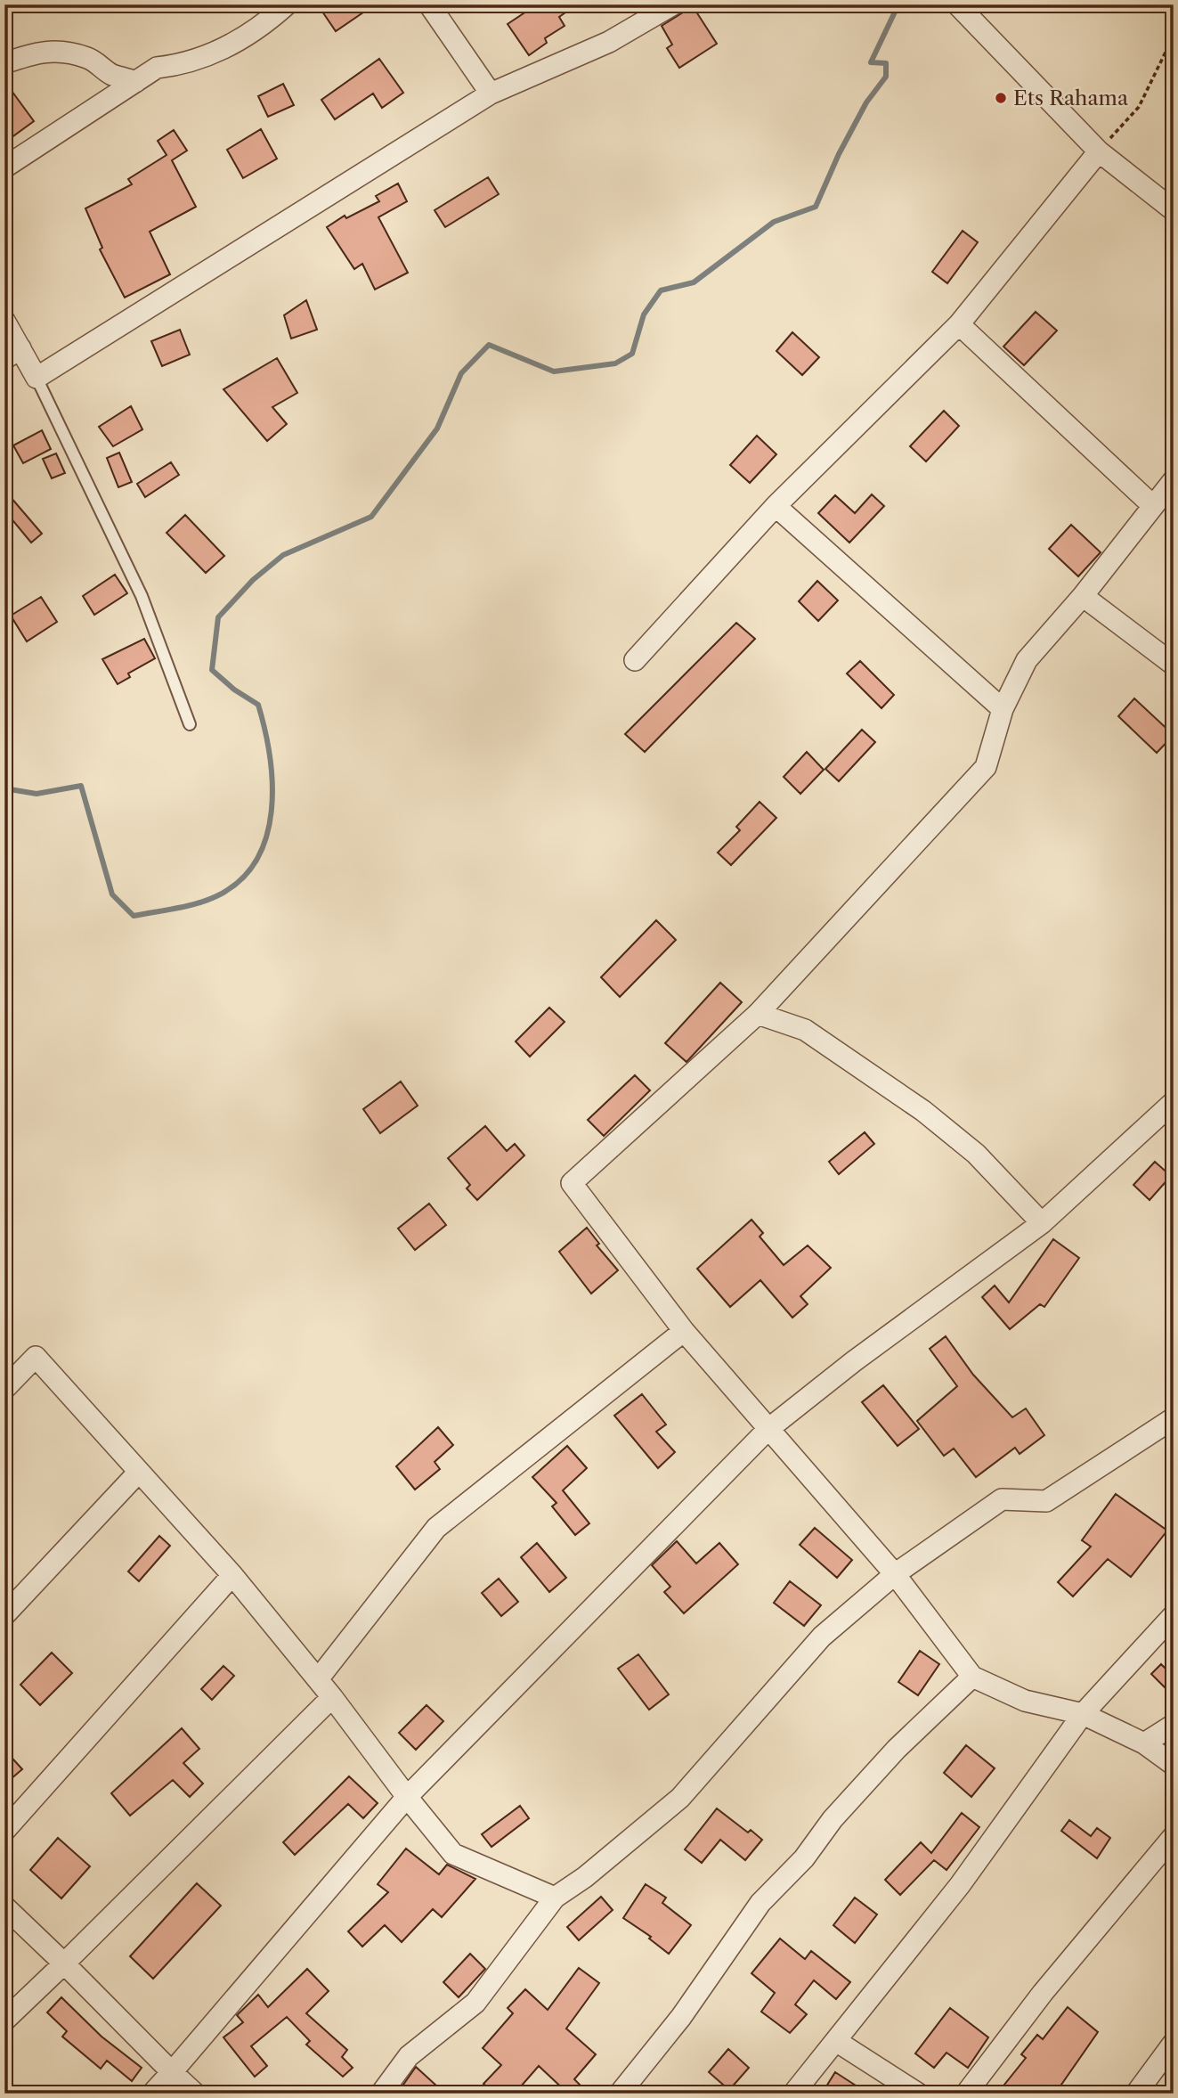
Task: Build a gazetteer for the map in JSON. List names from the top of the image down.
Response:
{
  "places": ["Ets Rahama"]
}
